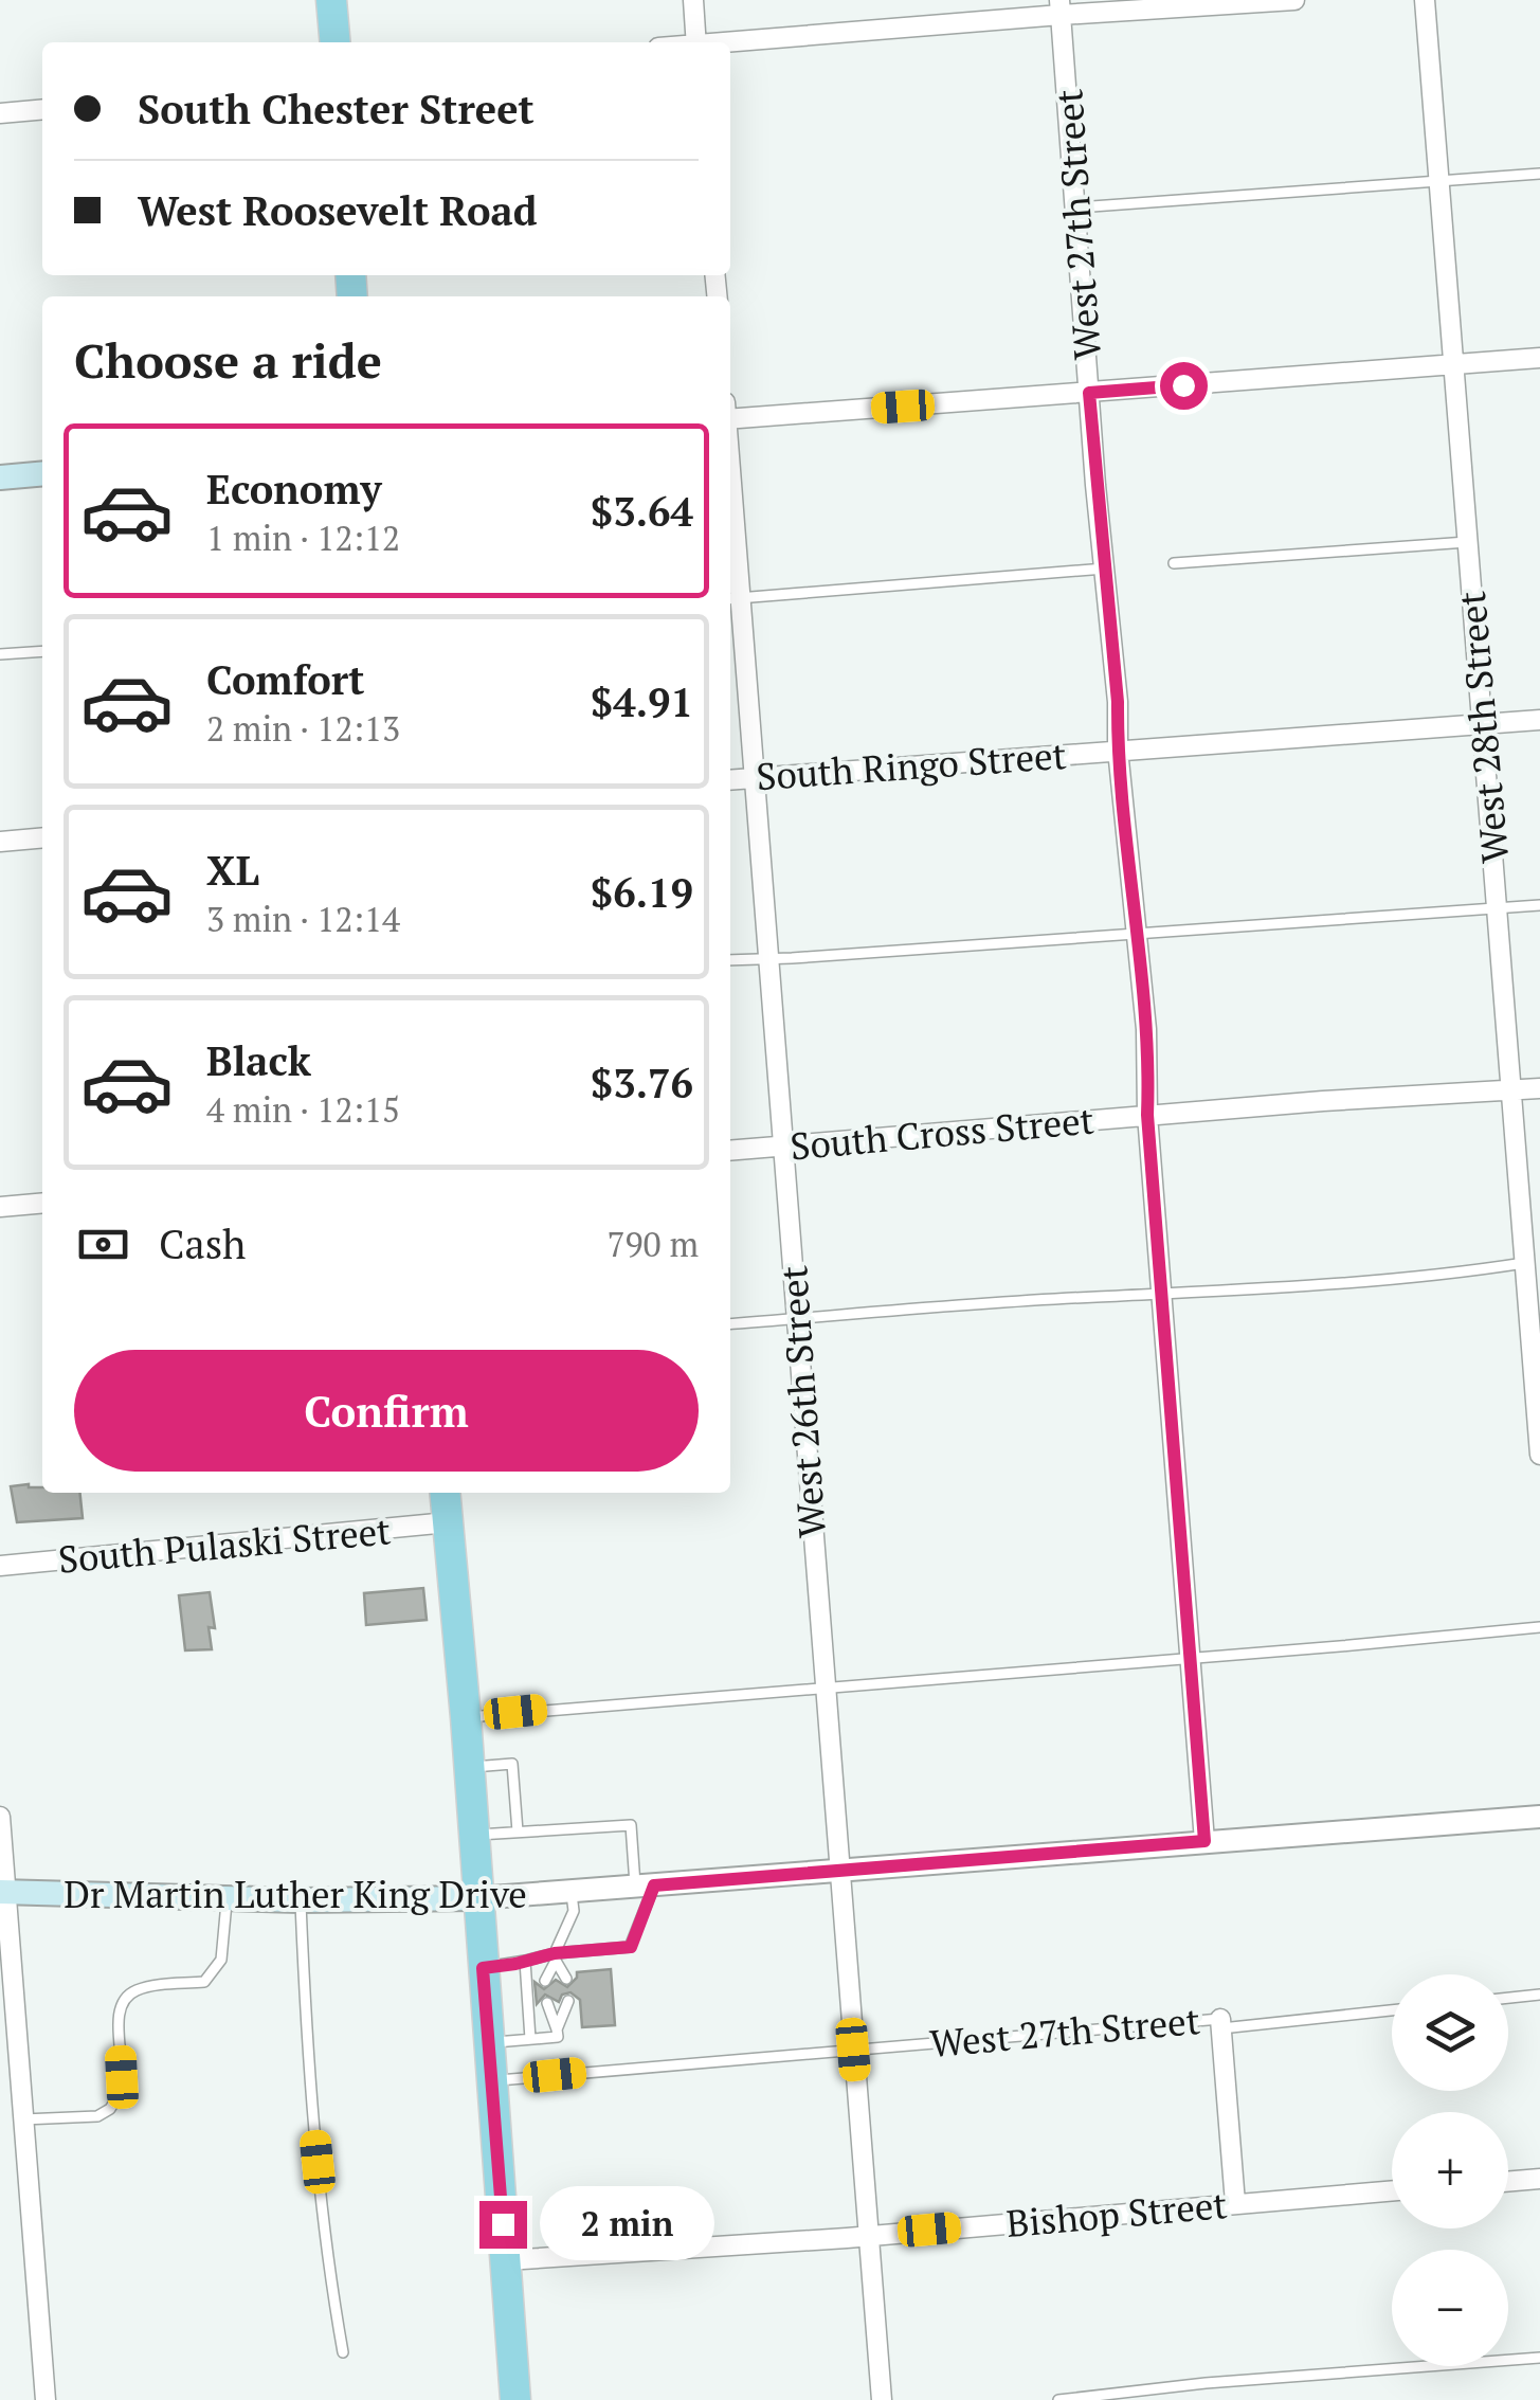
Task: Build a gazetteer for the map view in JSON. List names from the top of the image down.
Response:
{
  "streets": {
    "main road": ["Dr Martin Luther King Drive"],
    "street": [
      "West 27th Street",
      "West 28th Street",
      "South Ringo Street",
      "South Cross Street",
      "West 26th Street",
      "South Pulaski Street",
      "Bishop Street"
    ]
  },
  "crossings": [
    ["West 27th Street", "South Ringo Street"],
    ["West 27th Street", "South Cross Street"],
    ["West 27th Street", "West 26th Street"],
    ["West 27th Street", "Dr Martin Luther King Drive"],
    ["West 27th Street", "Bishop Street"],
    ["West 28th Street", "South Ringo Street"],
    ["West 28th Street", "South Cross Street"],
    ["South Ringo Street", "West 26th Street"],
    ["South Cross Street", "West 26th Street"],
    ["West 26th Street", "Dr Martin Luther King Drive"],
    ["West 26th Street", "Bishop Street"]
  ],
  "page": {
    "banner": ["South Chester Street", "West Roosevelt Road"],
    "heading": "Choose a ride",
    "list": [
      {
        "name": "Economy",
        "note": "1 min · 12:12",
        "value": "$3.64"
      },
      {
        "name": "Comfort",
        "note": "2 min · 12:13",
        "value": "$4.91"
      },
      {
        "name": "XL",
        "note": "3 min · 12:14",
        "value": "$6.19"
      },
      {
        "name": "Black",
        "note": "4 min · 12:15",
        "value": "$3.76"
      }
    ],
    "pay": ["Cash", "790 m"],
    "buttons": "Confirm",
    "map_buttons": ["+", "−"],
    "bubble": "2 min"
  }
}
